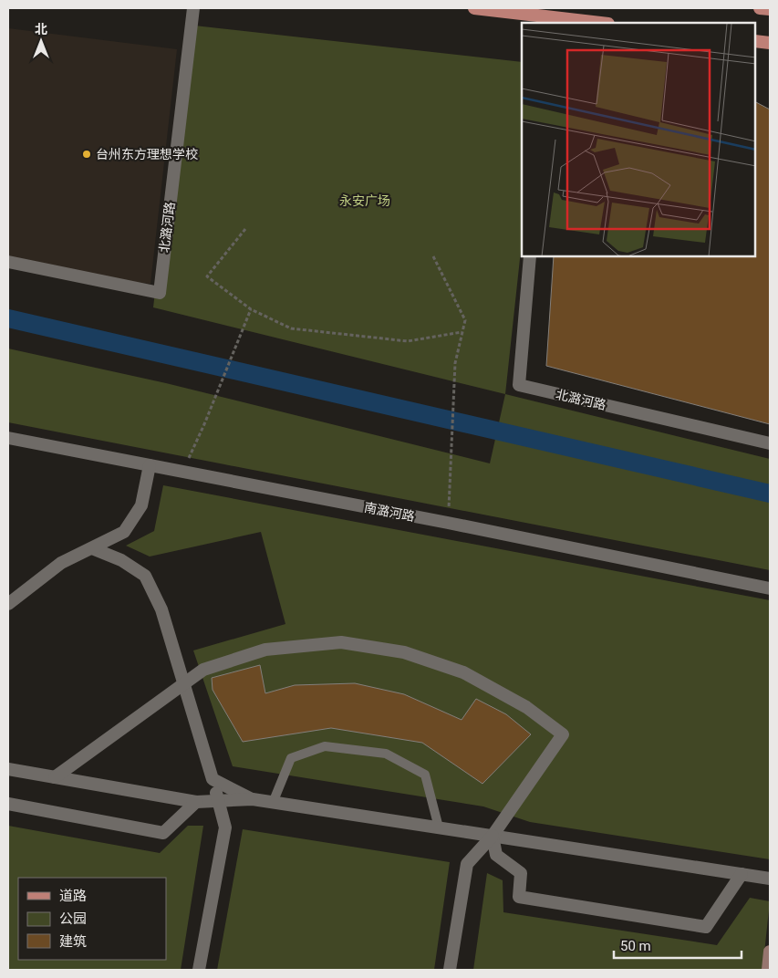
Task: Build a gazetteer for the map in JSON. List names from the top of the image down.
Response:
{
  "streets": {
    "street": ["北潞河路", "南潞河路"]
  },
  "parks": ["永安广场"],
  "places": ["台州东方理想学校"],
  "legend": ["道路", "公园", "建筑"],
  "scale_bar": "50 m",
  "north": "top"
}
